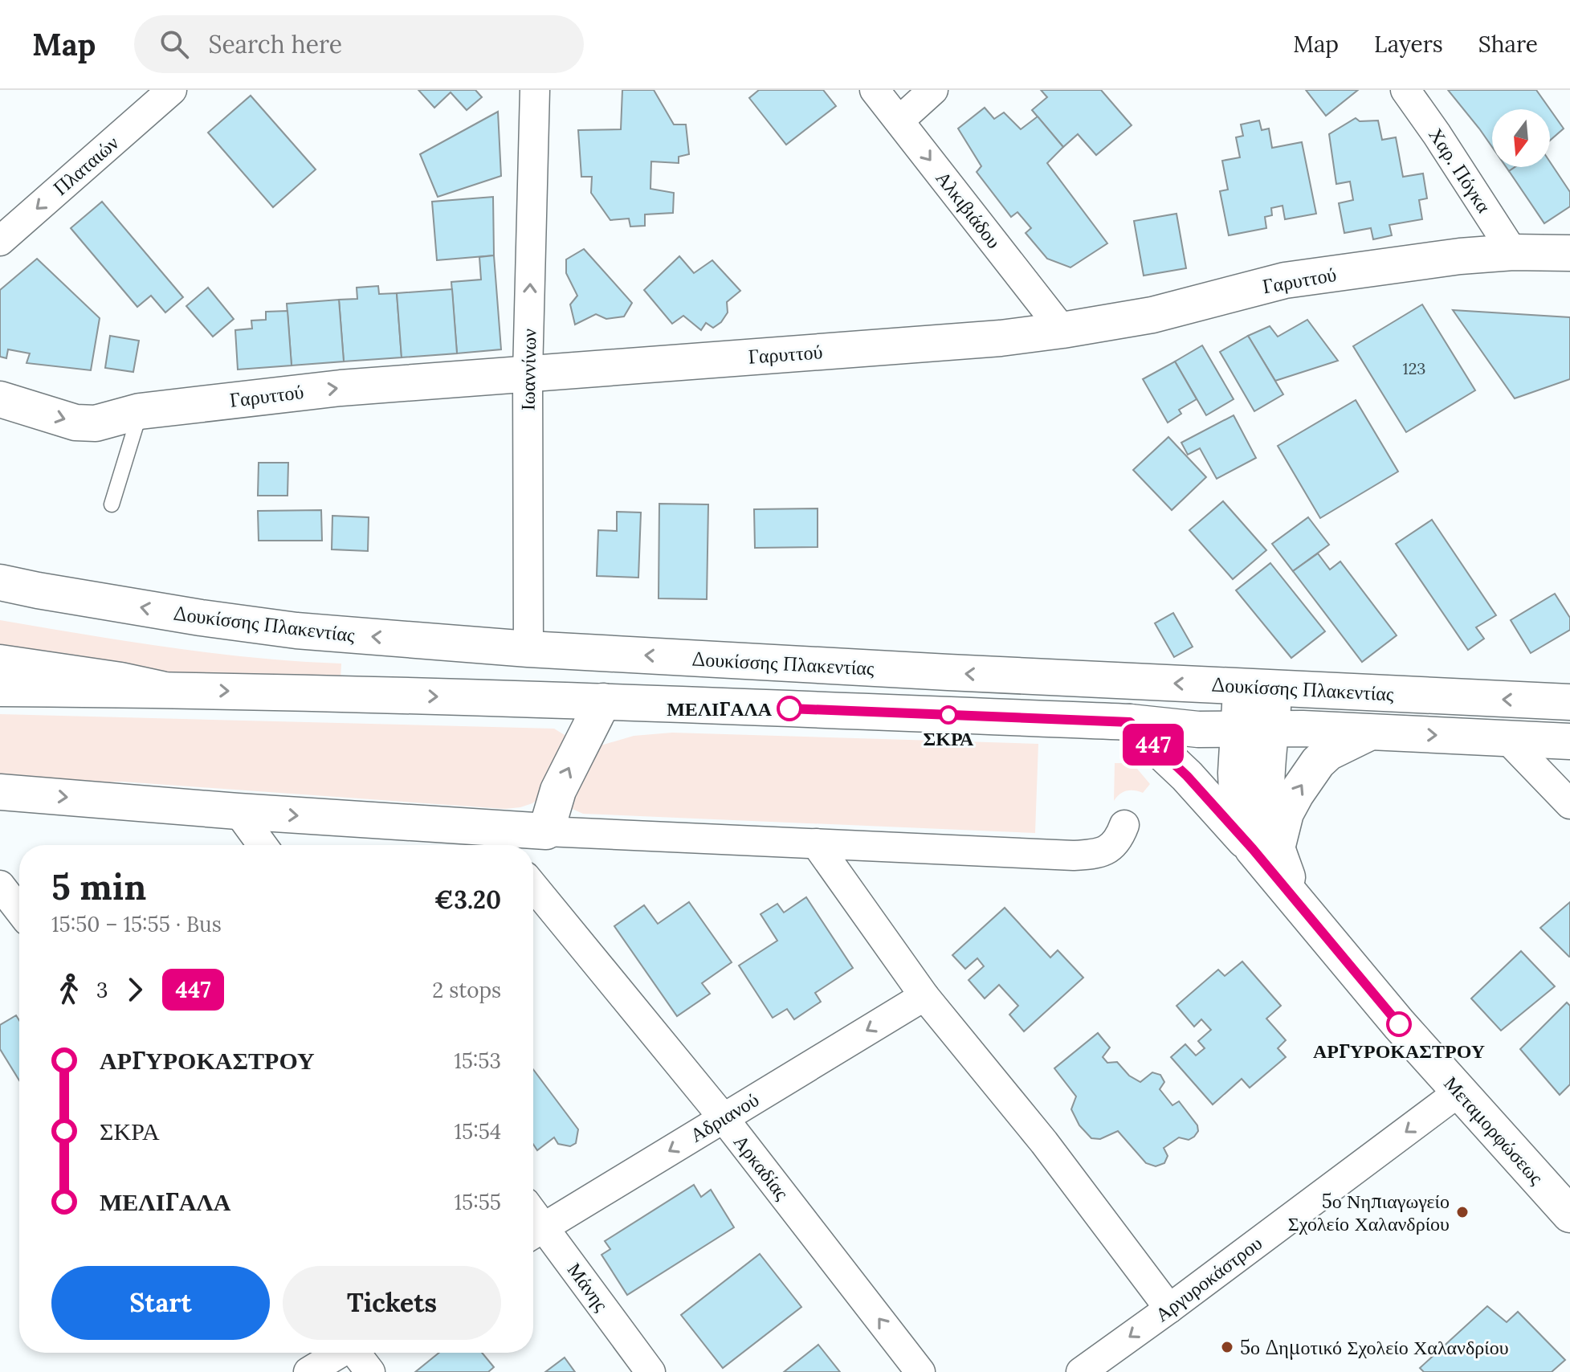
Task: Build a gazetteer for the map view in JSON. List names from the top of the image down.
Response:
{
  "streets": {
    "main road": ["Γαρυττού", "Δουκίσσης Πλακεντίας", "Μεταμορφώσεως"],
    "street": [
      "Πλαταιών",
      "Χαρ. Πόγκα",
      "Αλκιβιάδου",
      "Ιωαννίνων",
      "Αδριανού",
      "Αρκαδίας",
      "Αργυροκάστρου",
      "Μάνης"
    ]
  },
  "crossings": [
    ["Χαρ. Πόγκα", "Γαρυττού"],
    ["Αλκιβιάδου", "Γαρυττού"],
    ["Γαρυττού", "Ιωαννίνων"],
    ["Ιωαννίνων", "Δουκίσσης Πλακεντίας"],
    ["Δουκίσσης Πλακεντίας", "Μεταμορφώσεως"],
    ["Αδριανού", "Αρκαδίας"],
    ["Αδριανού", "Μάνης"],
    ["Μεταμορφώσεως", "Αργυροκάστρου"]
  ],
  "one_way": [
    "Πλαταιών",
    "Αλκιβιάδου",
    "Ιωαννίνων",
    "Αδριανού",
    "Αργυροκάστρου"
  ],
  "places": [
    "ΜΕΛΙΓΑΛΑ",
    "ΣΚΡΑ",
    "ΑΡΓΥΡΟΚΑΣΤΡΟΥ",
    "5ο Νηπιαγωγείο Σχολείο Χαλανδρίου",
    "5ο Δημοτικό Σχολείο Χαλανδρίου"
  ],
  "lines": ["bus line 447"],
  "house_numbers": ["123"],
  "north": "bottom",
  "page": {
    "header": "Map",
    "search": "Search here",
    "nav": ["Map", "Layers", "Share"],
    "on_map": "447",
    "heading": ["5 min", "15:50 – 15:55 · Bus", "€3.20"],
    "legs": ["3", "447", "2 stops"],
    "list": [
      {
        "name": "ΑΡΓΥΡΟΚΑΣΤΡΟΥ",
        "value": "15:53"
      },
      {
        "name": "ΣΚΡΑ",
        "value": "15:54"
      },
      {
        "name": "ΜΕΛΙΓΑΛΑ",
        "value": "15:55"
      }
    ],
    "buttons": ["Start", "Tickets"]
  }
}
